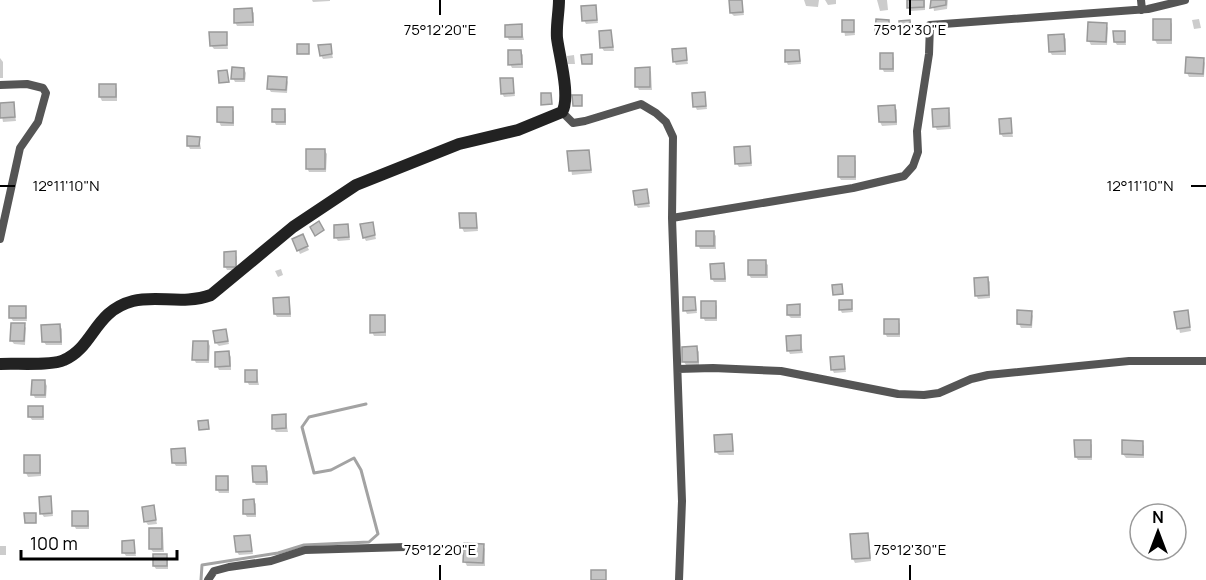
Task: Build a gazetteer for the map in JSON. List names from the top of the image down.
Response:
{
  "scale_bar": "100 m",
  "north": "top",
  "coordinates": ["75°12'20\"E", "75°12'30\"E", "12°11'10\"N"]
}
